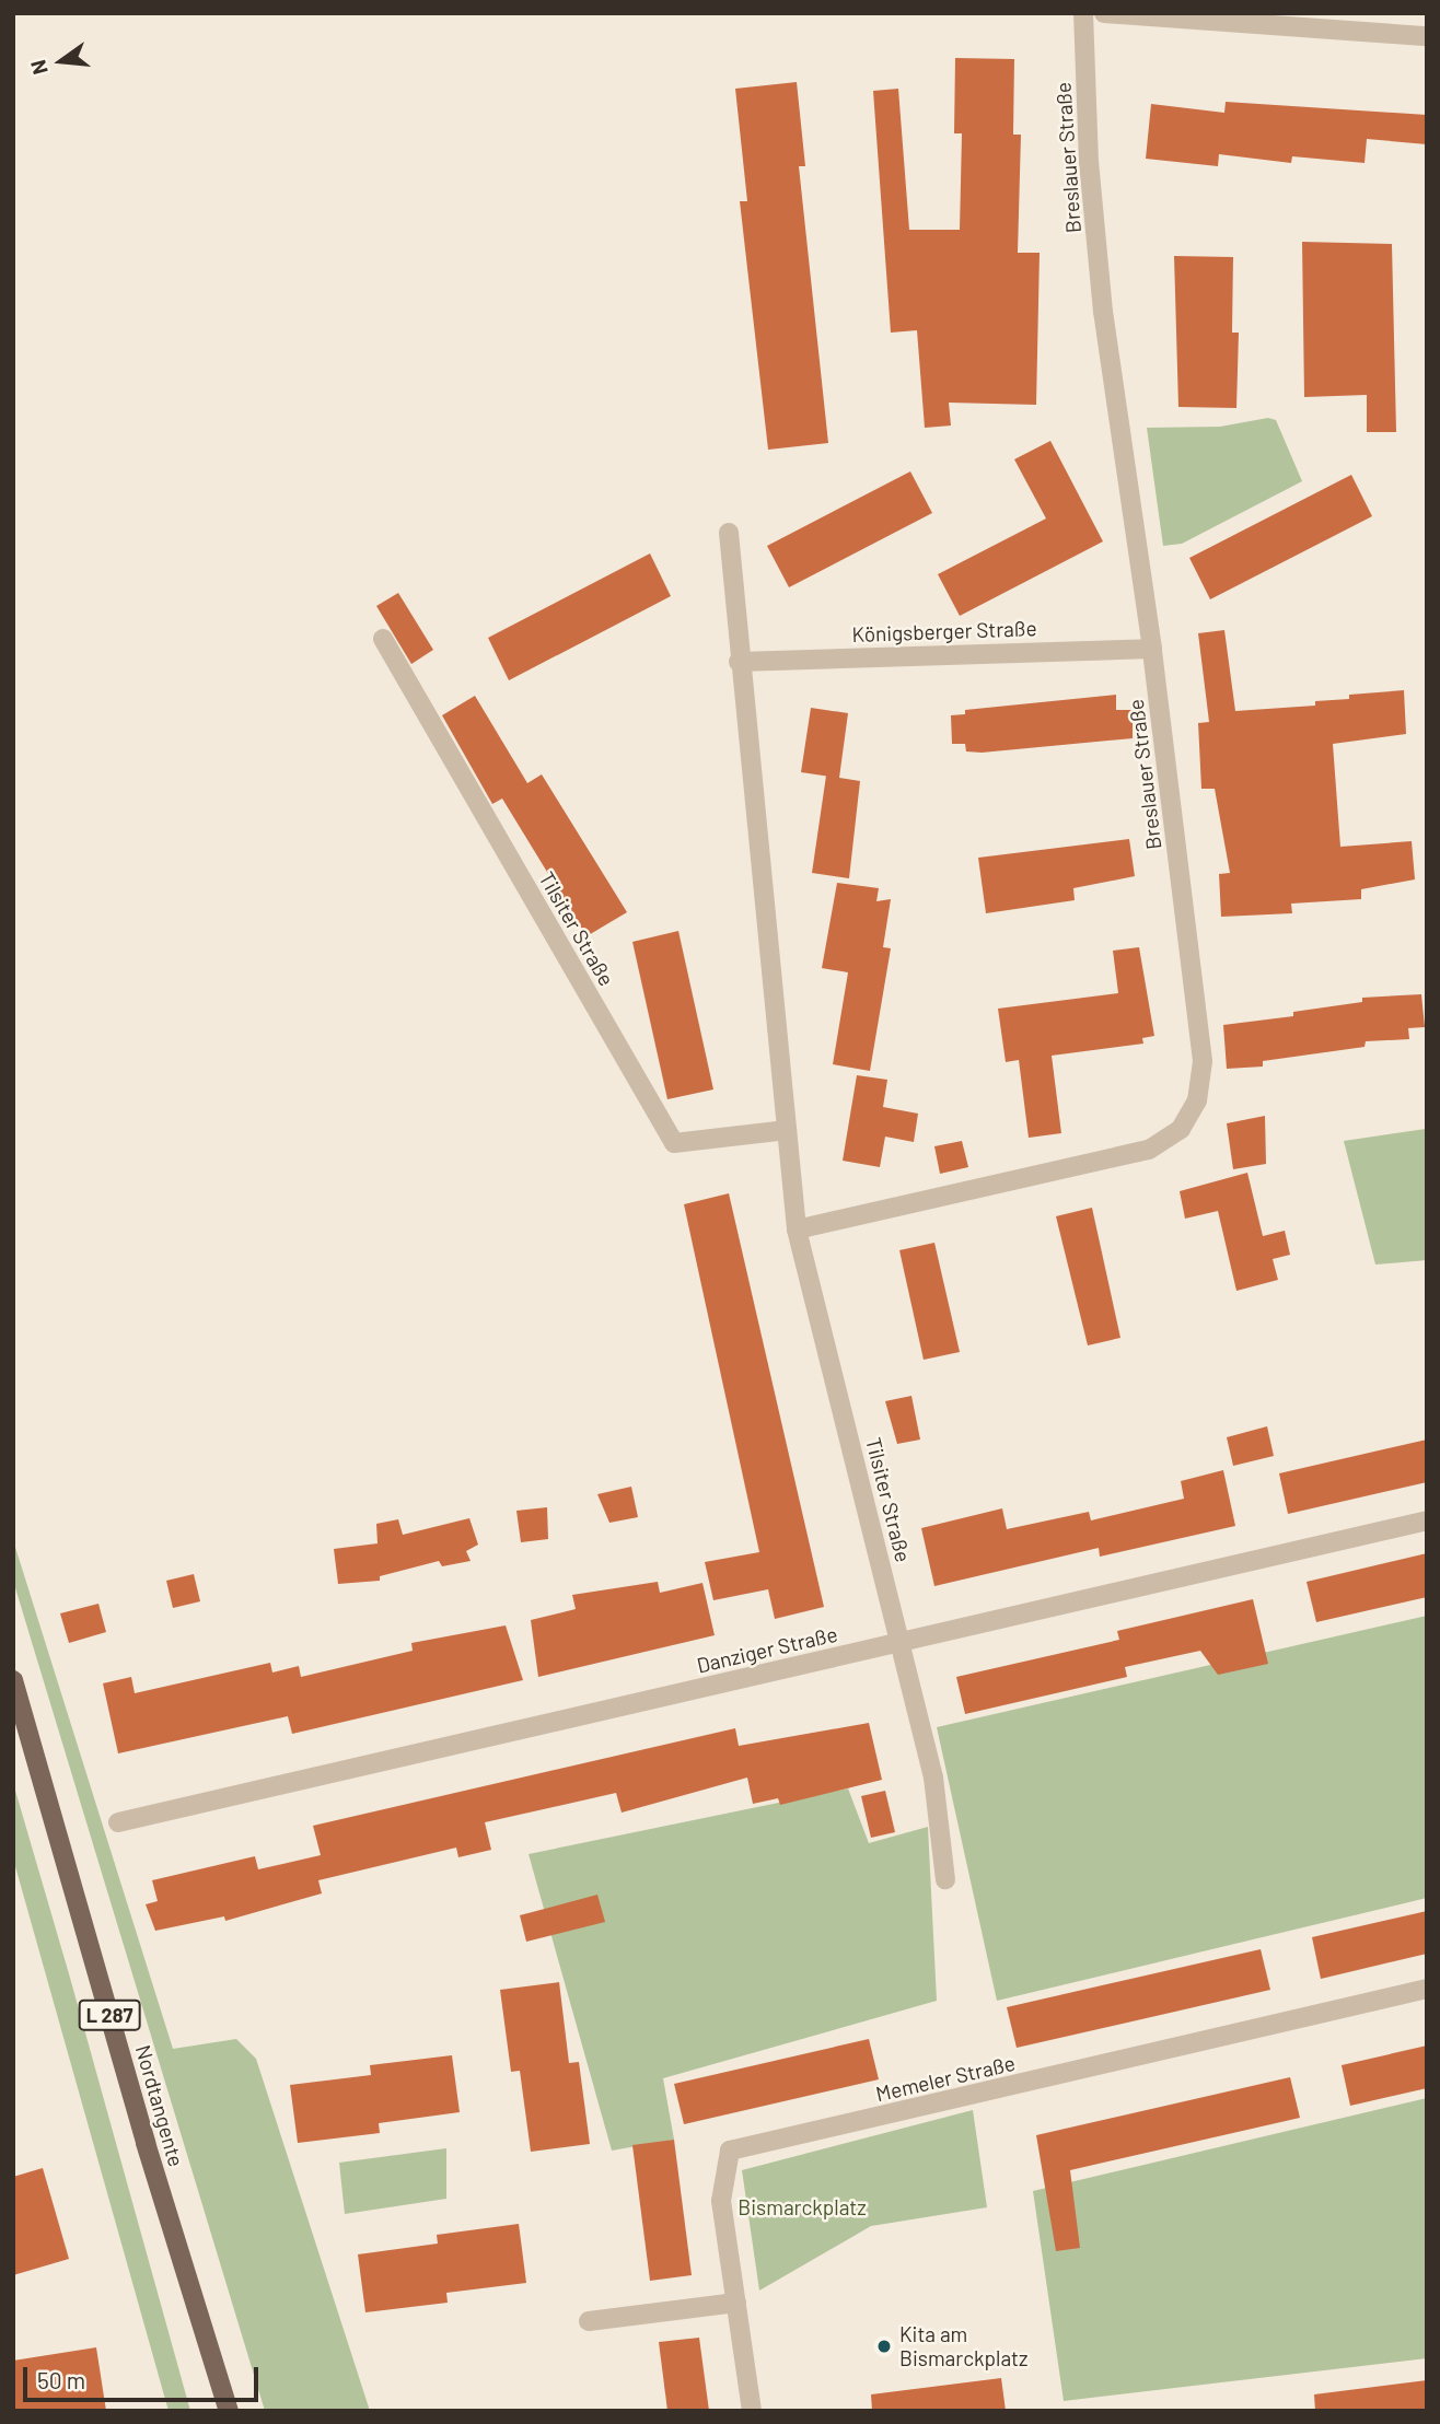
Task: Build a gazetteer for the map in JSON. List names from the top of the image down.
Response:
{
  "streets": {
    "main road": ["L 287", "Nordtangente"],
    "street": [
      "Breslauer Straße",
      "Königsberger Straße",
      "Tilsiter Straße",
      "Danziger Straße",
      "Memeler Straße"
    ]
  },
  "crossings": [
    ["Breslauer Straße", "Königsberger Straße"],
    ["Breslauer Straße", "Tilsiter Straße"],
    ["Königsberger Straße", "Tilsiter Straße"],
    ["Tilsiter Straße", "Danziger Straße"]
  ],
  "parks": ["Bismarckplatz"],
  "places": ["Kita am Bismarckplatz"],
  "scale_bar": "50 m",
  "north": "left"
}
